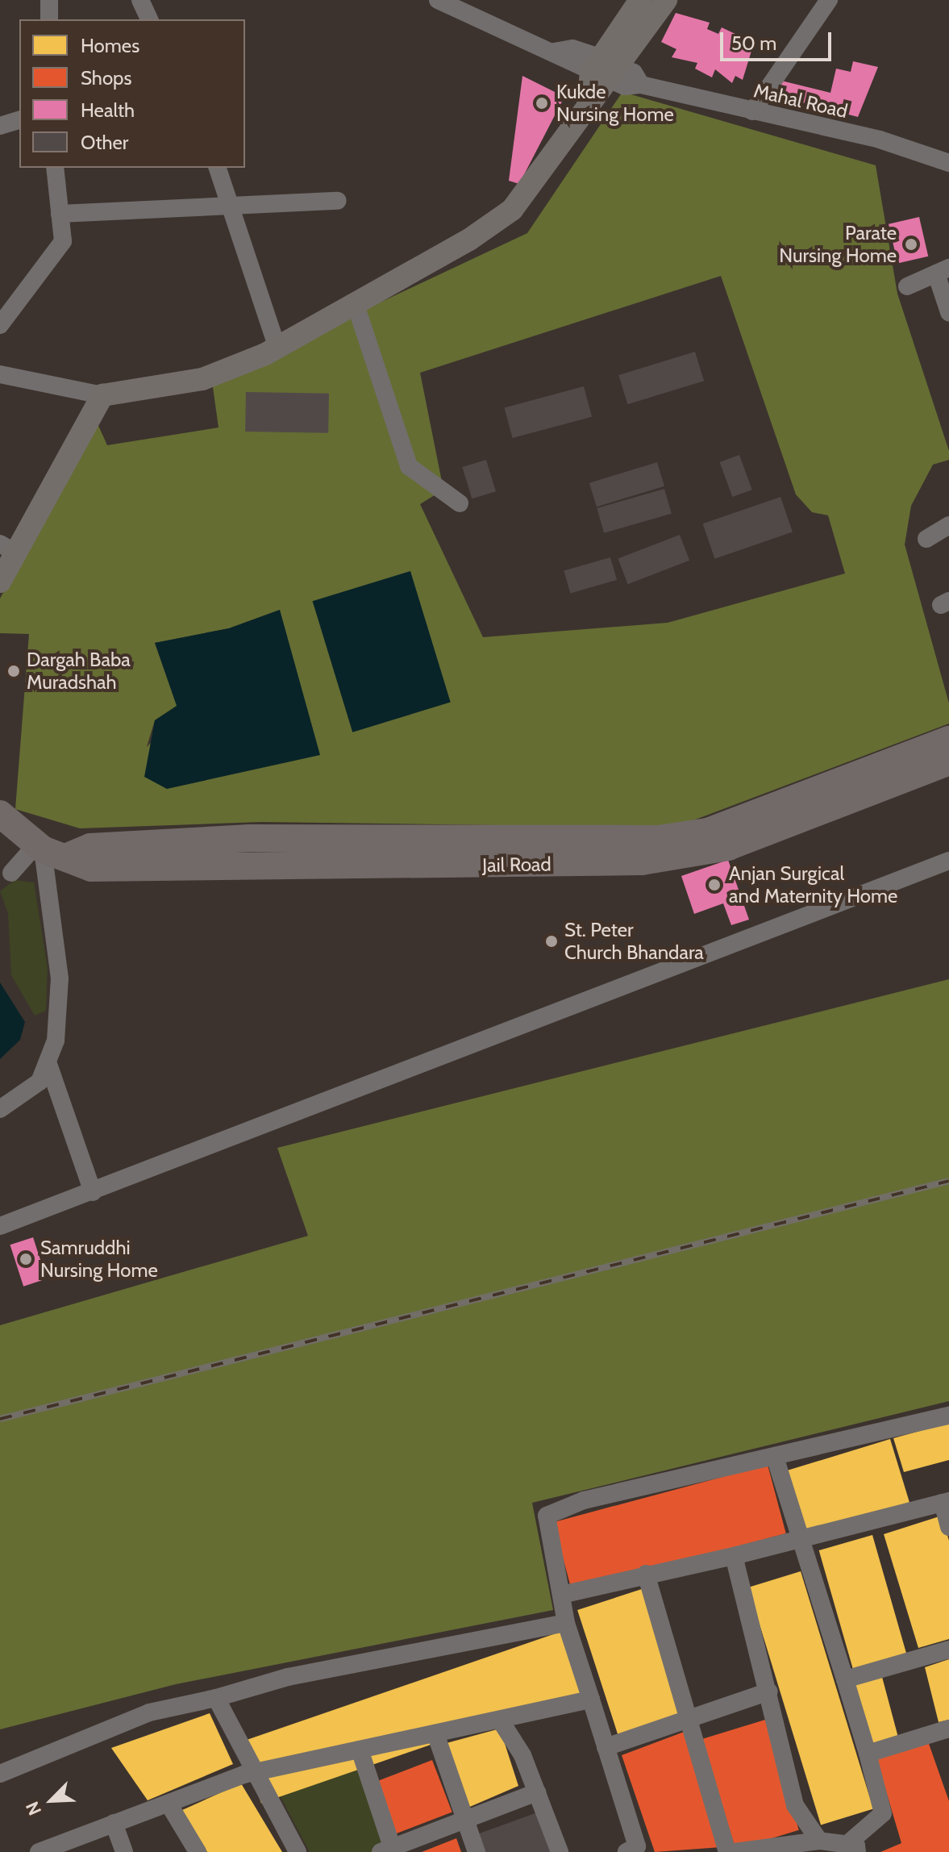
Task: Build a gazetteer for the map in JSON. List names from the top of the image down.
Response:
{
  "streets": {
    "highway": ["Jail Road"],
    "street": ["Mahal Road"]
  },
  "places": [
    "Kukde Nursing Home",
    "Parate Nursing Home",
    "Dargah Baba Muradshah",
    "Anjan Surgical and Maternity Home",
    "St. Peter Church Bhandara",
    "Samruddhi Nursing Home"
  ],
  "legend": [
    "Homes",
    "Shops",
    "Health",
    "Other"
  ],
  "scale_bar": "50 m",
  "north": "bottom left"
}
